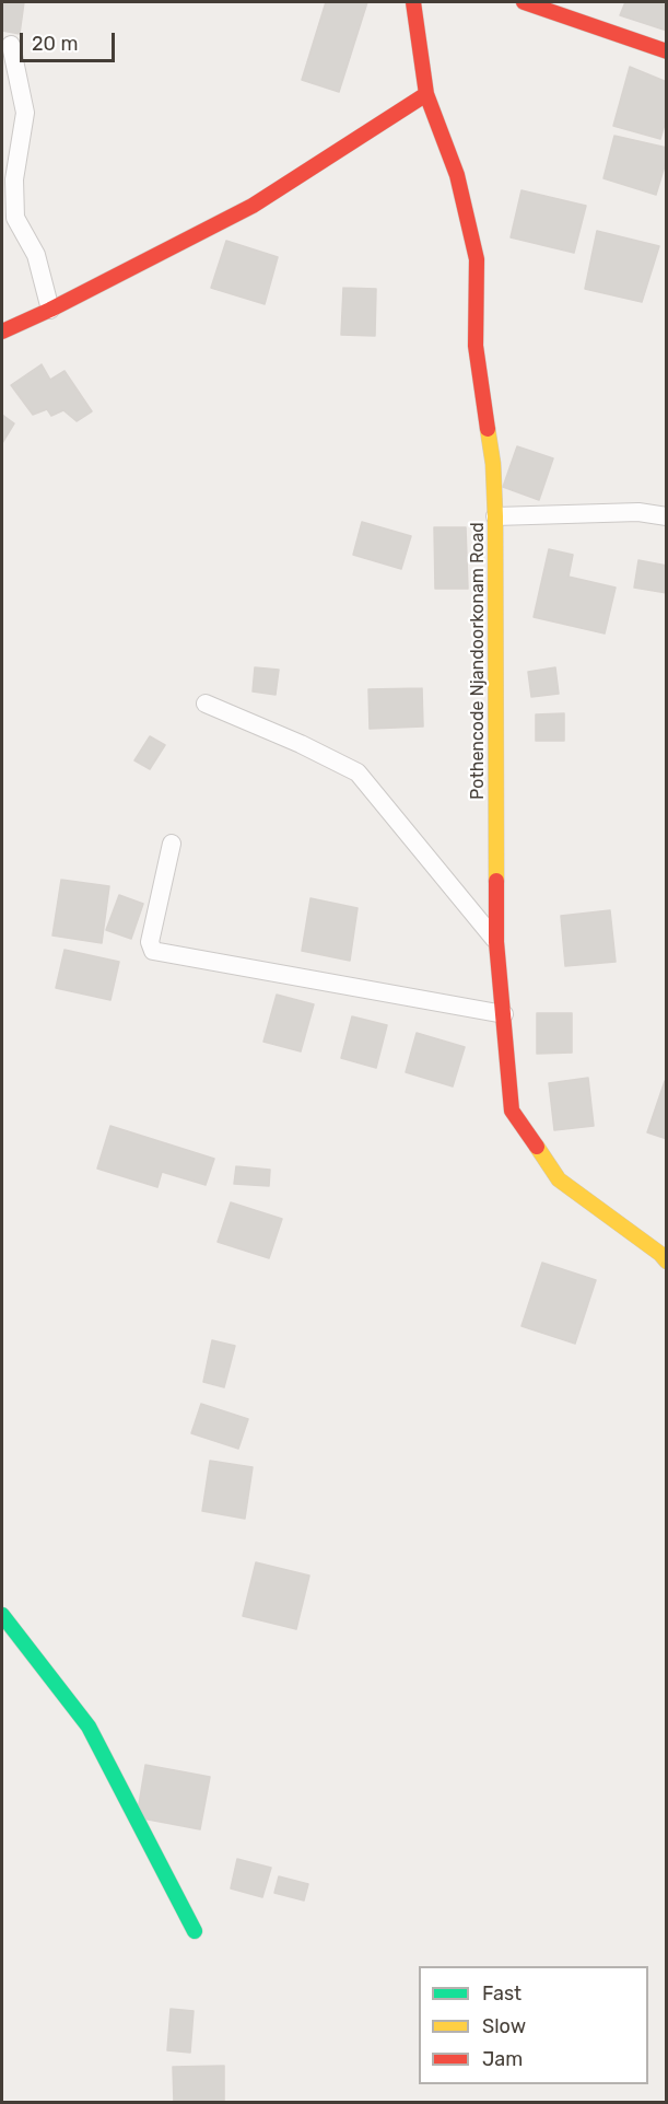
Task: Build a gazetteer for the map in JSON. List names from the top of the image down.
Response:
{
  "streets": {
    "main road": ["Pothencode Njandoorkonam Road"]
  },
  "legend": ["Fast", "Slow", "Jam"],
  "scale_bar": "20 m"
}
